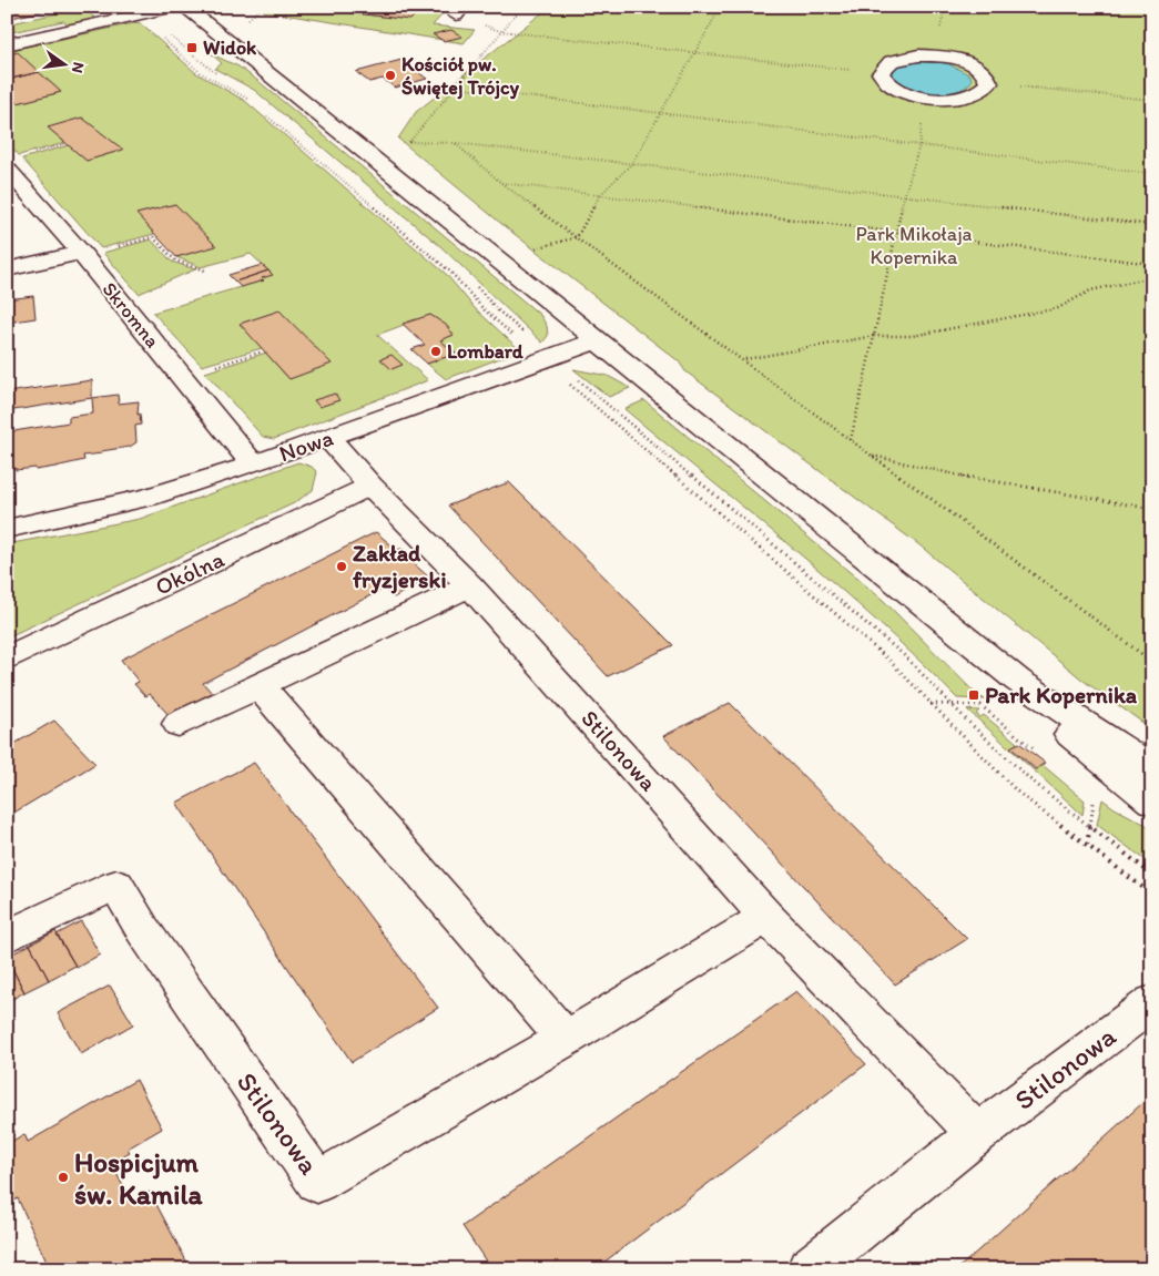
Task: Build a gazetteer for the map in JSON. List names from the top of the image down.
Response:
{
  "streets": {
    "street": [
      "Skromna",
      "Nowa",
      "Okólna",
      "Stilonowa"
    ]
  },
  "crossings": [
    ["Skromna", "Nowa"],
    ["Nowa", "Stilonowa"],
    ["Okólna", "Stilonowa"]
  ],
  "parks": ["Park Mikołaja Kopernika"],
  "places": {
    "transit": ["Widok", "Park Kopernika"],
    "other": [
      "Kościół pw. Świętej Trójcy",
      "Lombard",
      "Zakład fryzjerski",
      "Hospicjum św. Kamila"
    ]
  },
  "north": "right"
}
